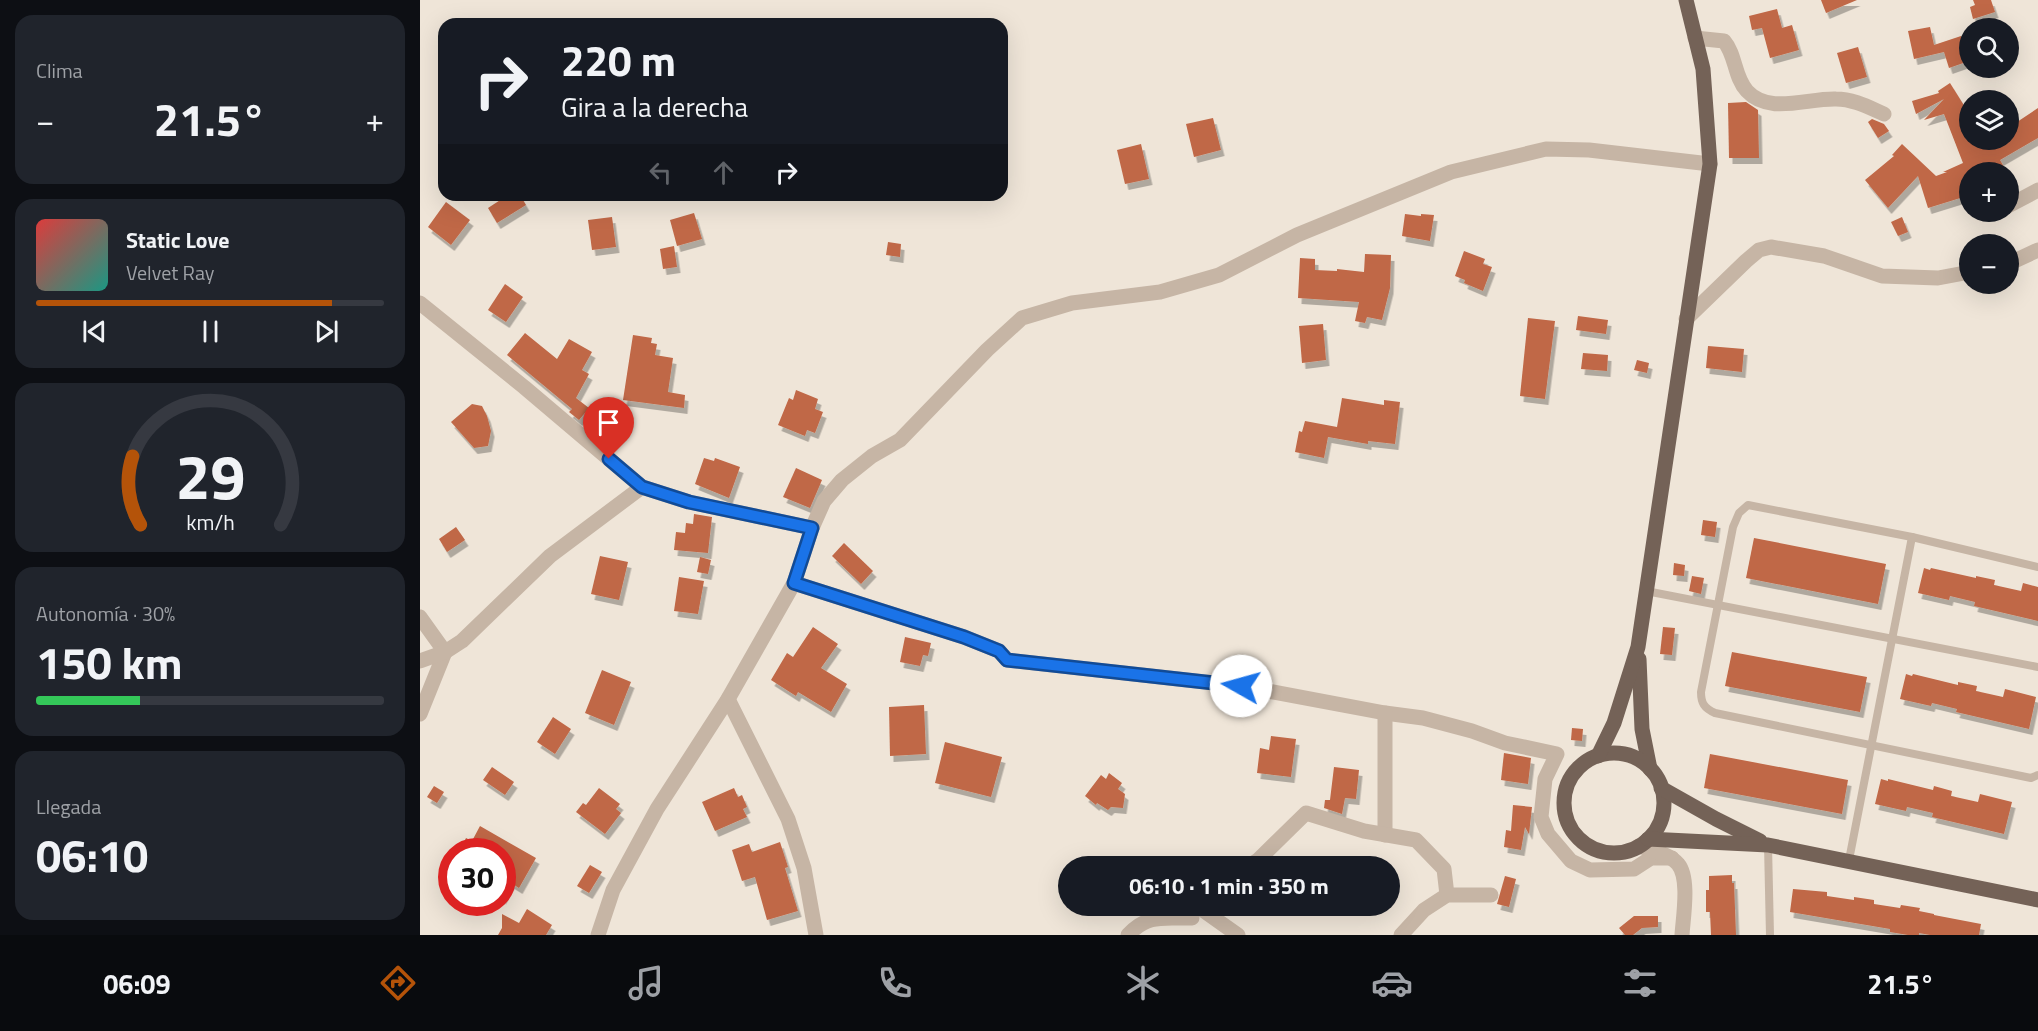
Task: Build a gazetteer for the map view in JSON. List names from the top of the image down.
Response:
{
  "page": {
    "tile": [
      "Clima",
      ["Autonomía · 30%", "150 km"],
      ["Llegada", "06:10"]
    ],
    "map_buttons": ["+", "−"],
    "turn": ["220 m", "Gira a la derecha"],
    "heat": ["−", "21.5°", "+"],
    "song": ["Static Love", "Velvet Ray"],
    "limit": "30",
    "trip": "06:10 · 1 min · 350 m",
    "tabs": ["06:09", "21.5°"],
    "gauge": ["29", "km/h"]
  }
}
